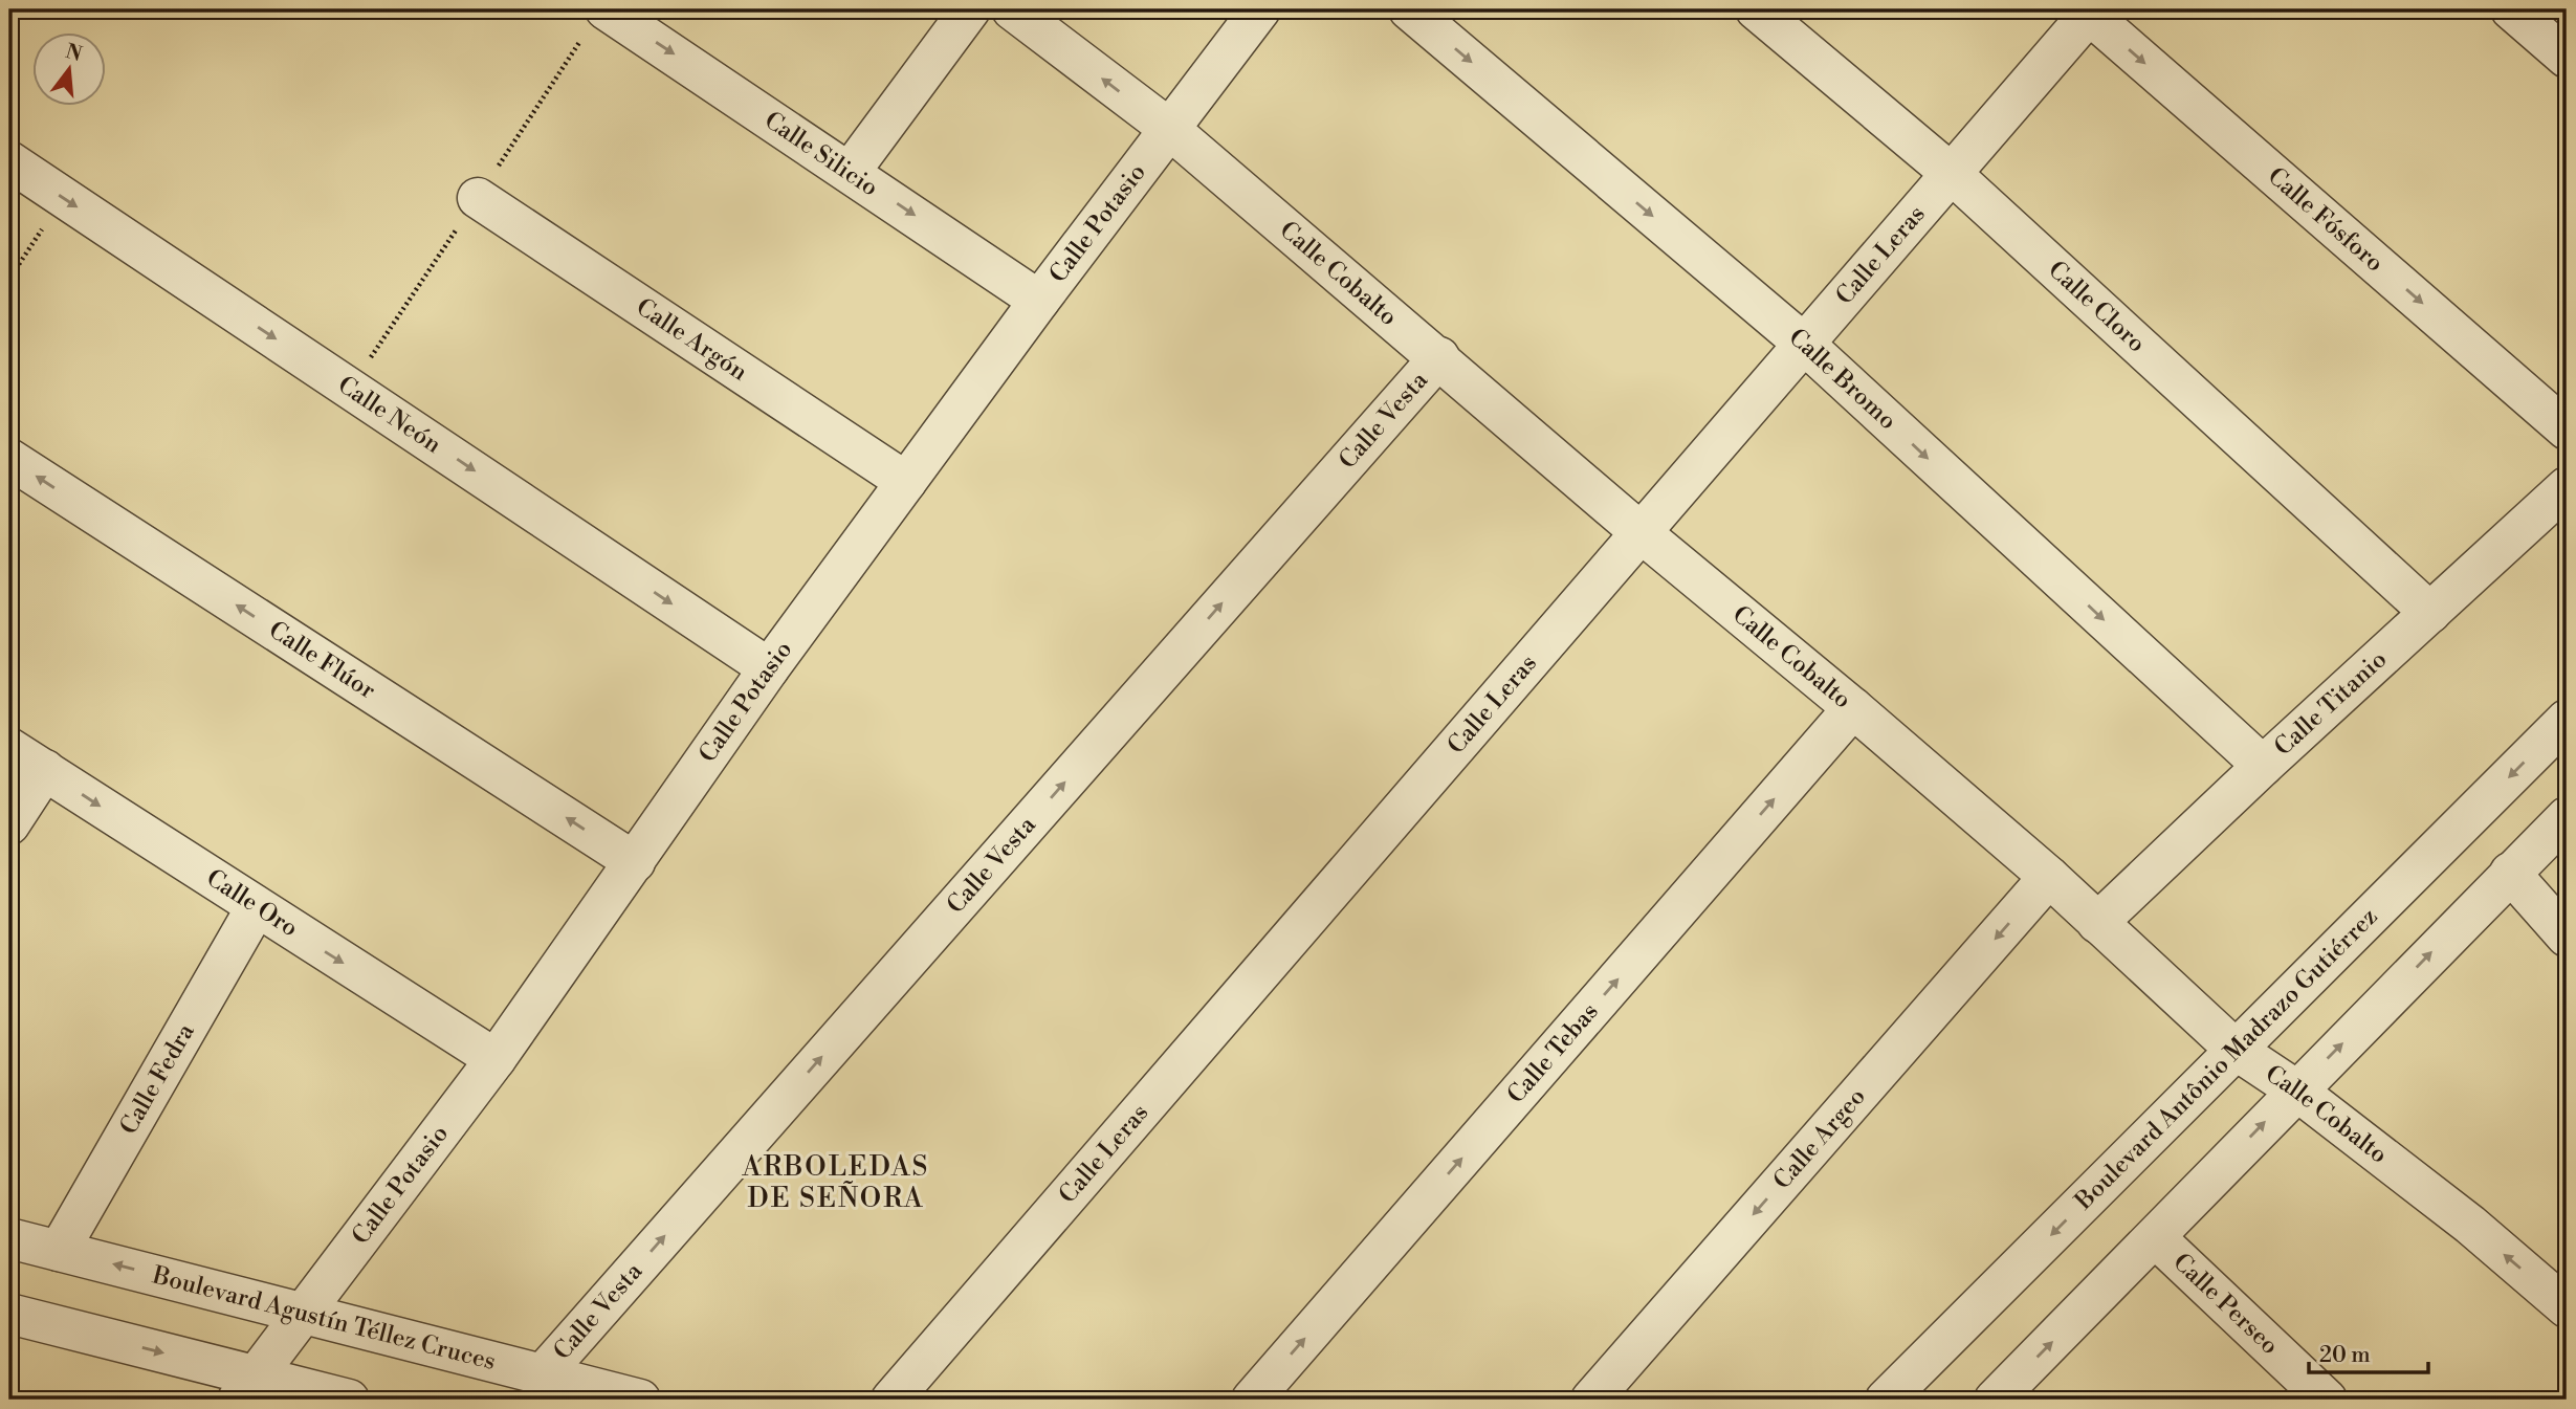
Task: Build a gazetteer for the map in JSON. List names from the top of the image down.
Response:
{
  "streets": {
    "street": [
      "Calle Silicio",
      "Calle Fósforo",
      "Calle Potasio",
      "Calle Leras",
      "Calle Cobalto",
      "Calle Cloro",
      "Calle Argón",
      "Calle Bromo",
      "Calle Neón",
      "Calle Vesta",
      "Calle Flúor",
      "Calle Titanio",
      "Calle Oro",
      "Calle Tebas",
      "Boulevard Antônio Madrazo Gutiérrez",
      "Calle Fedra",
      "Calle Argeo",
      "Calle Perseo",
      "Boulevard Agustín Téllez Cruces"
    ]
  },
  "crossings": [
    ["Calle Silicio", "Calle Potasio"],
    ["Calle Fósforo", "Calle Leras"],
    ["Calle Potasio", "Calle Cobalto"],
    ["Calle Potasio", "Calle Argón"],
    ["Calle Potasio", "Calle Neón"],
    ["Calle Potasio", "Calle Flúor"],
    ["Calle Potasio", "Calle Oro"],
    ["Calle Potasio", "Boulevard Agustín Téllez Cruces"],
    ["Calle Leras", "Calle Cobalto"],
    ["Calle Leras", "Calle Cloro"],
    ["Calle Leras", "Calle Bromo"],
    ["Calle Cobalto", "Calle Vesta"],
    ["Calle Cobalto", "Calle Titanio"],
    ["Calle Cobalto", "Calle Tebas"],
    ["Calle Cobalto", "Boulevard Antônio Madrazo Gutiérrez"],
    ["Calle Cobalto", "Calle Argeo"],
    ["Calle Cloro", "Calle Titanio"],
    ["Calle Bromo", "Calle Titanio"],
    ["Calle Vesta", "Boulevard Agustín Téllez Cruces"],
    ["Calle Oro", "Calle Fedra"],
    ["Calle Fedra", "Boulevard Agustín Téllez Cruces"]
  ],
  "one_way": [
    "Calle Silicio",
    "Calle Fósforo",
    "Calle Bromo",
    "Calle Neón",
    "Calle Vesta",
    "Calle Flúor",
    "Calle Oro",
    "Calle Tebas"
  ],
  "districts": ["ARBOLEDAS DE SEÑORA"],
  "scale_bar": "20 m",
  "north": "top"
}
